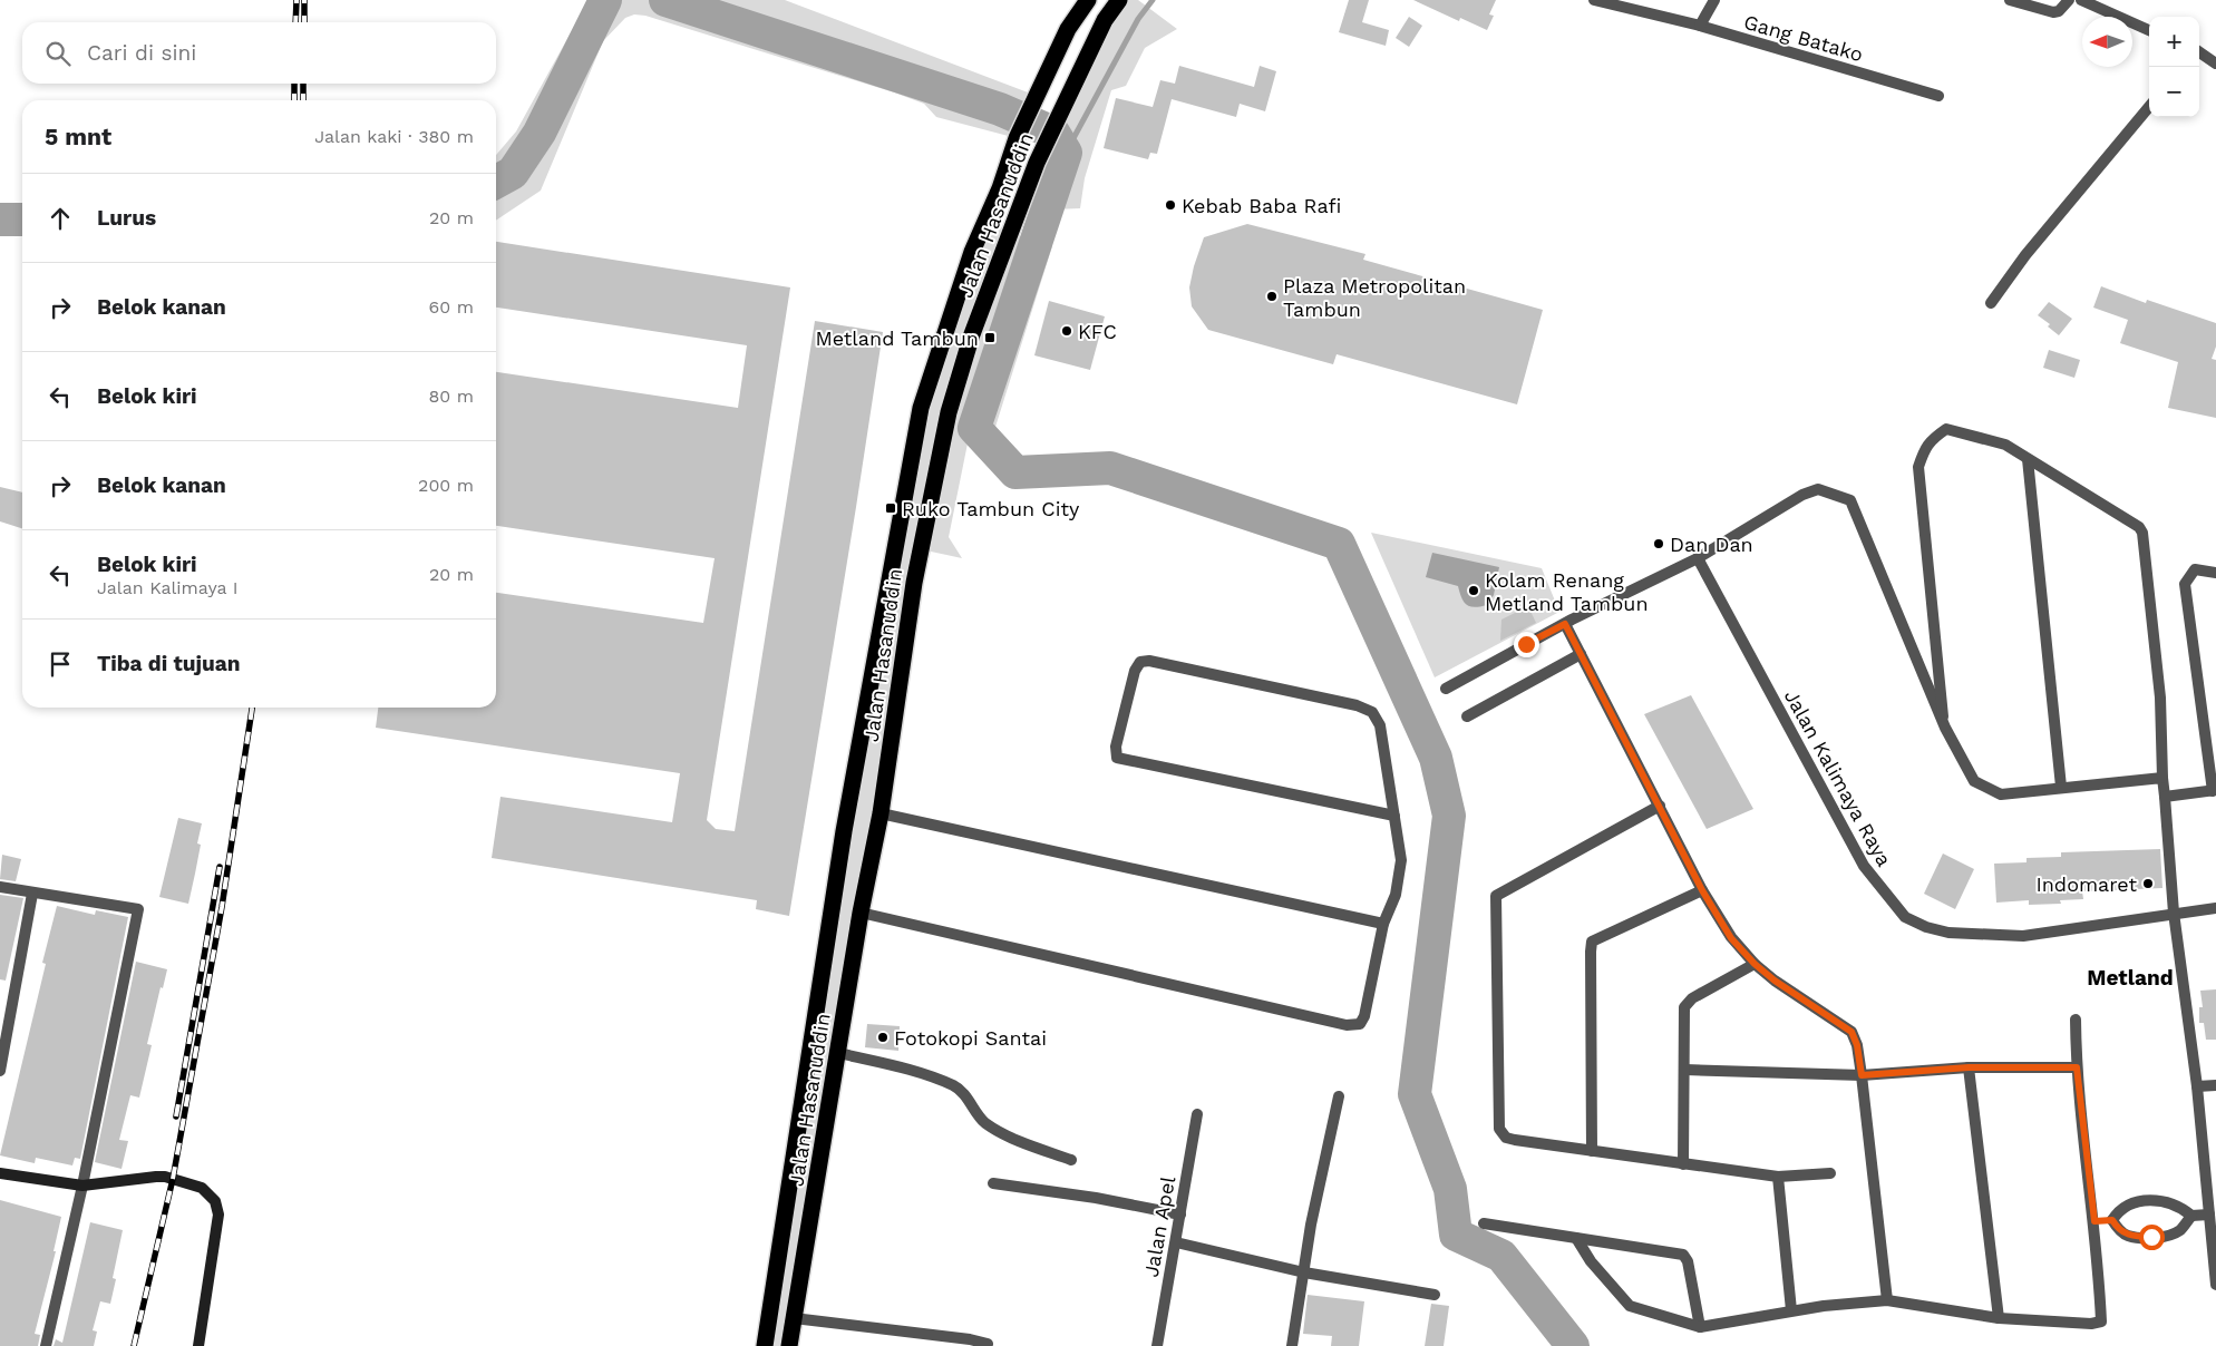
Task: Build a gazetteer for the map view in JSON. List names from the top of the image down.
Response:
{
  "streets": {
    "highway": ["Jalan Hasanuddin"],
    "street": ["Gang Batako", "Jalan Kalimaya Raya", "Jalan Apel"]
  },
  "districts": ["Metland"],
  "places": {
    "other": [
      "Kebab Baba Rafi",
      "Plaza Metropolitan Tambun",
      "KFC",
      "Dan Dan",
      "Kolam Renang Metland Tambun",
      "Indomaret",
      "Fotokopi Santai"
    ],
    "transit": ["Metland Tambun", "Ruko Tambun City"]
  },
  "north": "left",
  "page": {
    "map_buttons": ["+", "−"],
    "search": "Cari di sini",
    "heading": ["5 mnt", "Jalan kaki · 380 m"],
    "list": [
      ["Lurus", "20 m"],
      ["Belok kanan", "60 m"],
      ["Belok kiri", "80 m"],
      ["Belok kanan", "200 m"],
      ["Belok kiri", "Jalan Kalimaya I", "20 m"],
      "Tiba di tujuan"
    ]
  }
}
